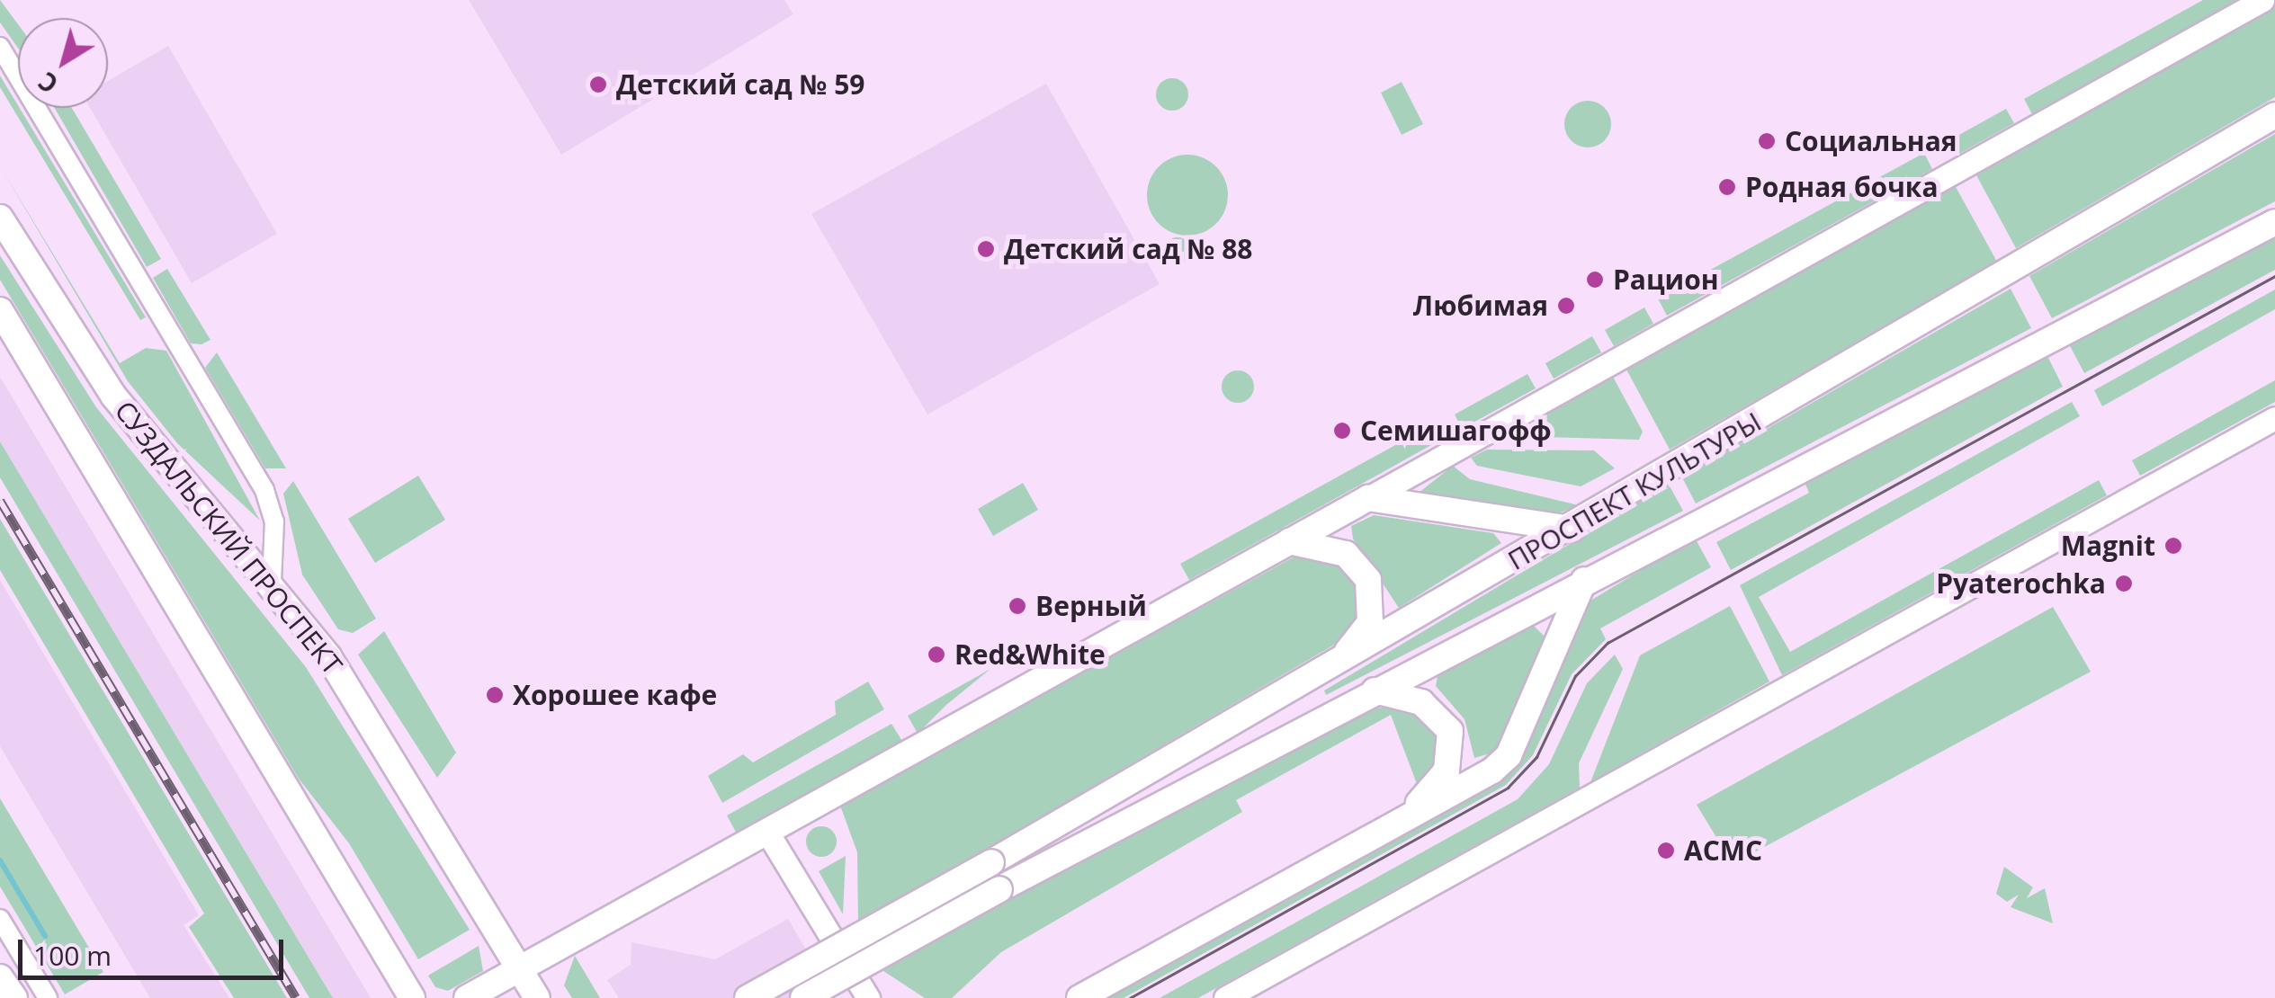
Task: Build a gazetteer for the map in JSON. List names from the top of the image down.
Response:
{
  "streets": {
    "main road": ["ПРОСПЕКТ КУЛЬТУРЫ", "СУЗДАЛЬСКИЙ ПРОСПЕКТ"]
  },
  "places": [
    "Детский сад № 59",
    "Социальная",
    "Родная бочка",
    "Детский сад № 88",
    "Рацион",
    "Любимая",
    "Семишагофф",
    "Magnit",
    "Pyaterochka",
    "Верный",
    "Red&White",
    "Хорошее кафе",
    "АСМС"
  ],
  "scale_bar": "100 m",
  "north": "bottom left"
}
